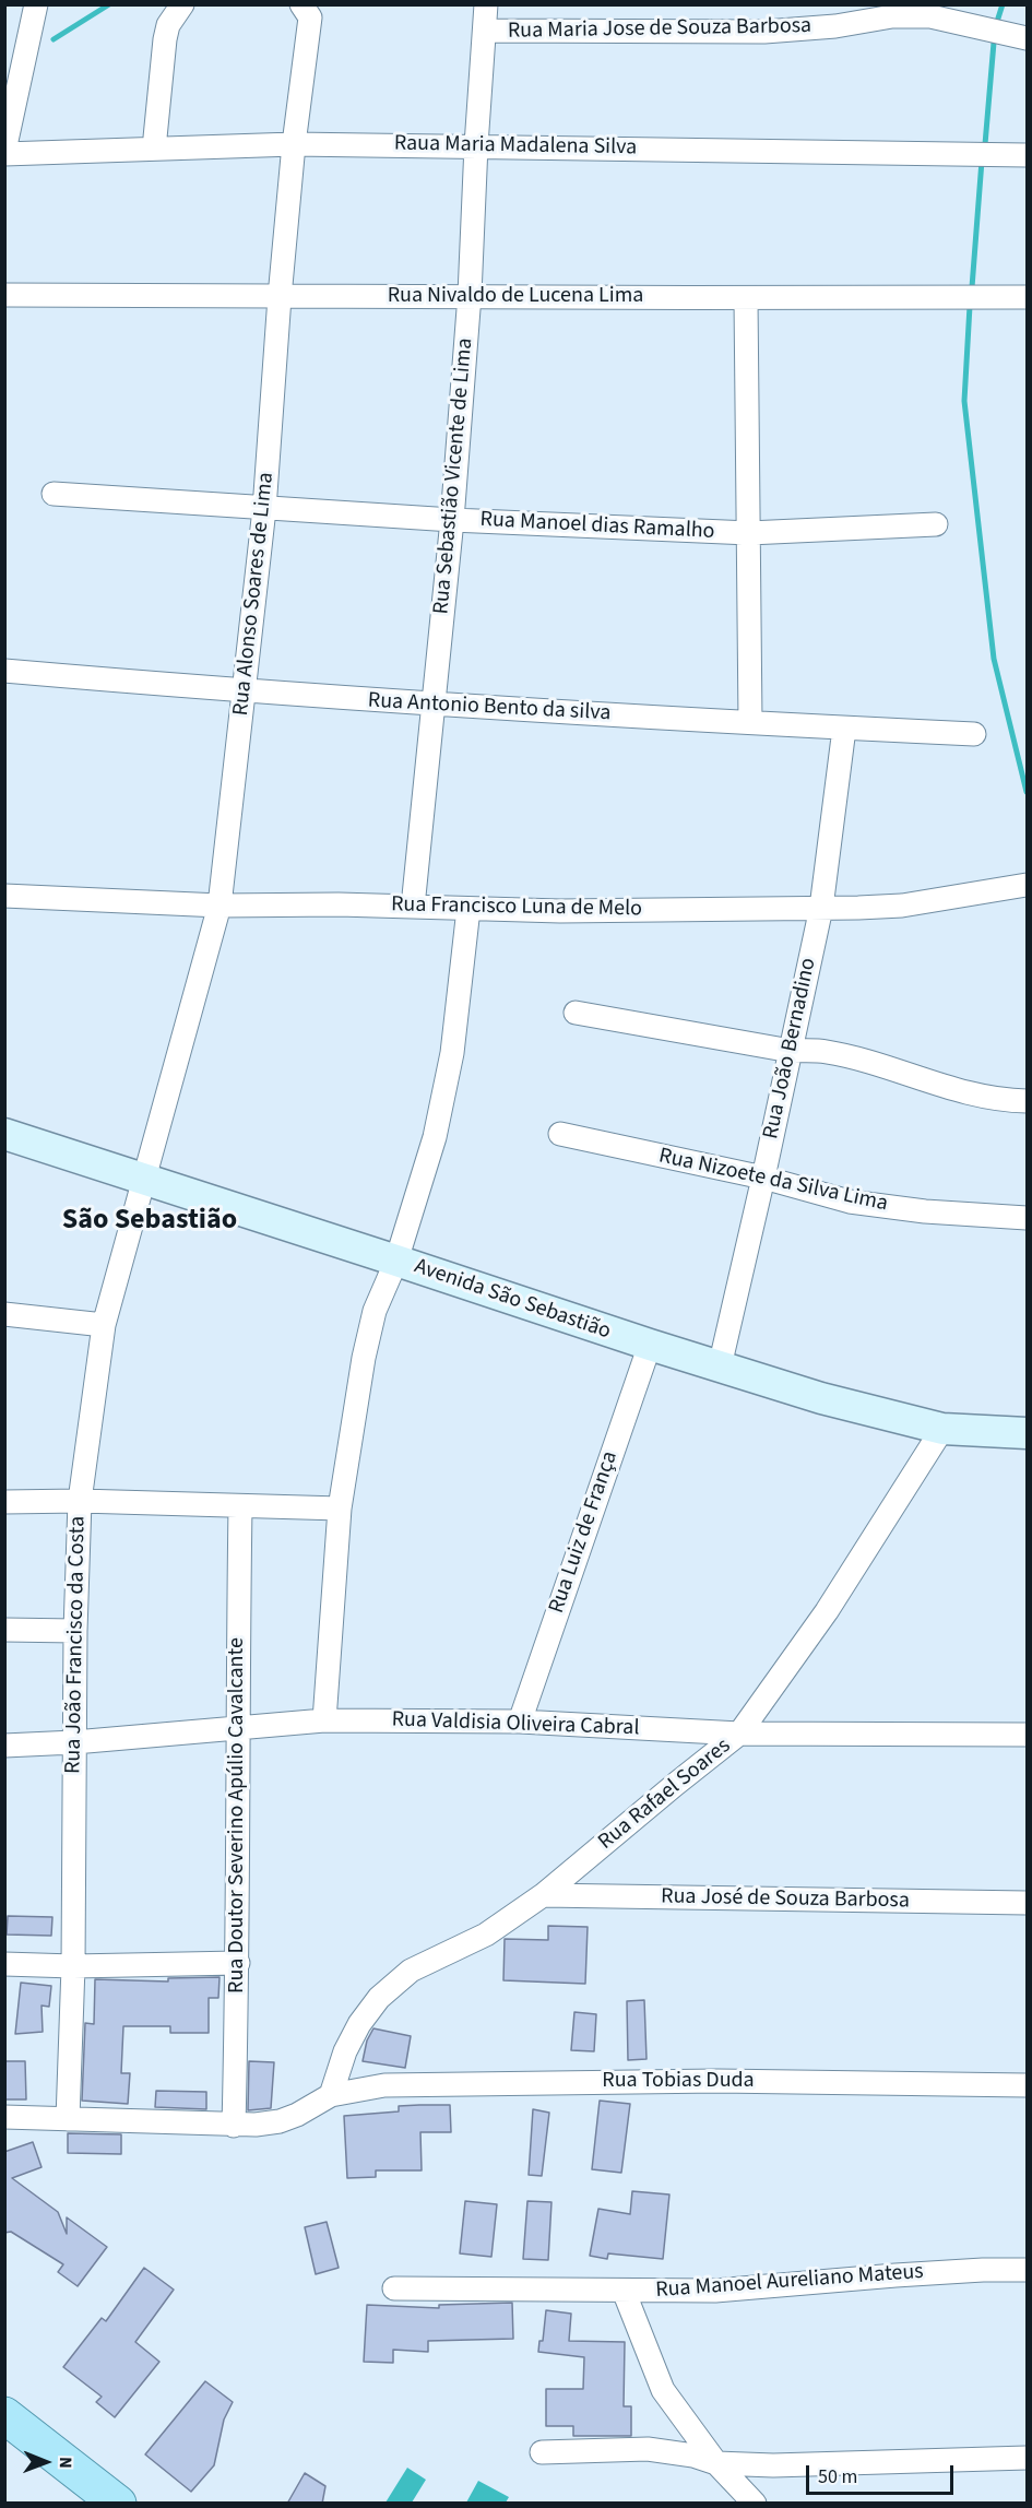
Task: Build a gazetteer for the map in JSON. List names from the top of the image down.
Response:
{
  "streets": {
    "main road": ["Avenida São Sebastião"],
    "street": [
      "Rua Maria Jose de Souza Barbosa",
      "Raua Maria Madalena Silva",
      "Rua Nivaldo de Lucena Lima",
      "Rua Sebastião Vicente de Lima",
      "Rua Manoel dias Ramalho",
      "Rua Alonso Soares de Lima",
      "Rua Antonio Bento da silva",
      "Rua Francisco Luna de Melo",
      "Rua João Bernadino",
      "Rua Nizoete da Silva Lima",
      "Rua Luiz de França",
      "Rua João Francisco da Costa",
      "Rua Valdisia Oliveira Cabral",
      "Rua Rafael Soares",
      "Rua Doutor Severino Apúlio Cavalcante",
      "Rua José de Souza Barbosa",
      "Rua Tobias Duda",
      "Rua Manoel Aureliano Mateus"
    ]
  },
  "crossings": [
    ["Rua Maria Jose de Souza Barbosa", "Rua Sebastião Vicente de Lima"],
    ["Raua Maria Madalena Silva", "Rua Sebastião Vicente de Lima"],
    ["Raua Maria Madalena Silva", "Rua Alonso Soares de Lima"],
    ["Rua Nivaldo de Lucena Lima", "Rua Sebastião Vicente de Lima"],
    ["Rua Nivaldo de Lucena Lima", "Rua Alonso Soares de Lima"],
    ["Rua Sebastião Vicente de Lima", "Rua Manoel dias Ramalho"],
    ["Rua Sebastião Vicente de Lima", "Rua Antonio Bento da silva"],
    ["Rua Sebastião Vicente de Lima", "Rua Francisco Luna de Melo"],
    ["Rua Manoel dias Ramalho", "Rua Alonso Soares de Lima"],
    ["Rua Alonso Soares de Lima", "Rua Antonio Bento da silva"],
    ["Rua Alonso Soares de Lima", "Rua Francisco Luna de Melo"],
    ["Rua Alonso Soares de Lima", "Avenida São Sebastião"],
    ["Rua Alonso Soares de Lima", "Rua João Francisco da Costa"],
    ["Rua Antonio Bento da silva", "Rua João Bernadino"],
    ["Rua Francisco Luna de Melo", "Rua João Bernadino"],
    ["Rua João Bernadino", "Rua Nizoete da Silva Lima"],
    ["Rua João Bernadino", "Avenida São Sebastião"],
    ["Avenida São Sebastião", "Rua Luiz de França"],
    ["Avenida São Sebastião", "Rua João Francisco da Costa"],
    ["Avenida São Sebastião", "Rua Rafael Soares"],
    ["Rua Luiz de França", "Rua Valdisia Oliveira Cabral"],
    ["Rua João Francisco da Costa", "Rua Valdisia Oliveira Cabral"],
    ["Rua João Francisco da Costa", "Rua Tobias Duda"],
    ["Rua Valdisia Oliveira Cabral", "Rua Rafael Soares"],
    ["Rua Valdisia Oliveira Cabral", "Rua Doutor Severino Apúlio Cavalcante"],
    ["Rua Rafael Soares", "Rua José de Souza Barbosa"],
    ["Rua Rafael Soares", "Rua Tobias Duda"],
    ["Rua Doutor Severino Apúlio Cavalcante", "Rua Tobias Duda"]
  ],
  "districts": ["São Sebastião"],
  "scale_bar": "50 m",
  "north": "right"
}
